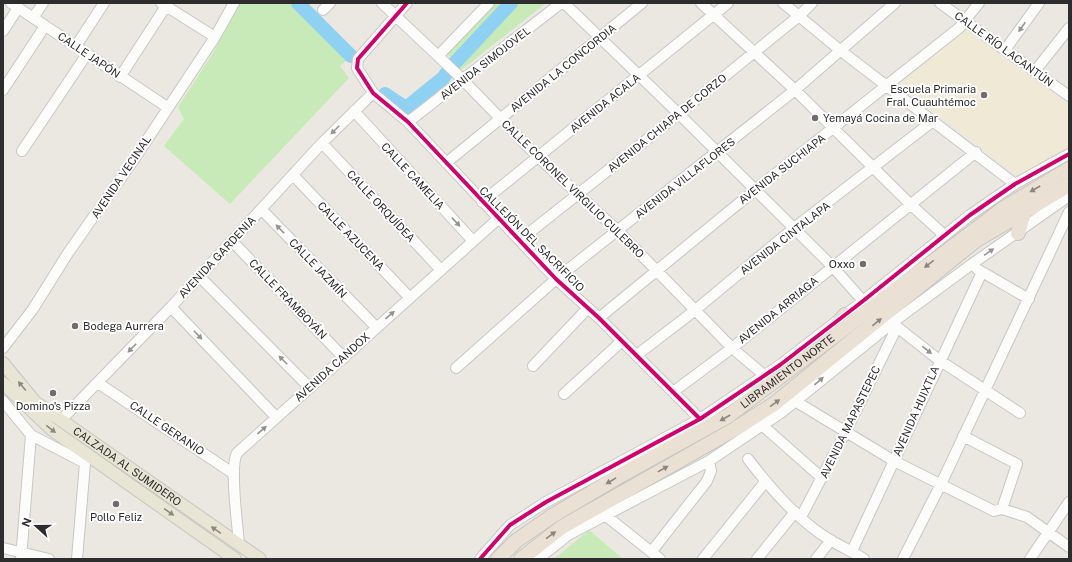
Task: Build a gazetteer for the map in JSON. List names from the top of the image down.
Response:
{
  "streets": {
    "highway": ["LIBRAMIENTO NORTE"],
    "main road": ["CALZADA AL SUMIDERO"],
    "street": [
      "CALLE RÍO LACANTÚN",
      "CALLE JAPÓN",
      "AVENIDA SIMOJOVEL",
      "AVENIDA LA CONCORDIA",
      "AVENIDA ACALA",
      "AVENIDA CHIAPA DE CORZO",
      "AVENIDA SUCHIAPA",
      "CALLE CAMELIA",
      "AVENIDA VECINAL",
      "AVENIDA VILLAFLORES",
      "CALLE CORONEL VIRGILIO CULEBRO",
      "CALLE ORQUÍDEA",
      "CALLE AZUCENA",
      "AVENIDA CINTALAPA",
      "CALLEJÓN DEL SACRIFICIO",
      "AVENIDA GARDENIA",
      "CALLE JAZMÍN",
      "CALLE FRAMBOYÁN",
      "AVENIDA ARRIAGA",
      "AVENIDA CANDOX",
      "AVENIDA HUIXTLA",
      "AVENIDA MAPASTEPEC",
      "CALLE GERANIO"
    ]
  },
  "crossings": [
    ["CALLE RÍO LACANTÚN", "AVENIDA SUCHIAPA"],
    ["CALLE JAPÓN", "AVENIDA VECINAL"],
    ["AVENIDA SIMOJOVEL", "CALLE CORONEL VIRGILIO CULEBRO"],
    ["AVENIDA SIMOJOVEL", "CALLEJÓN DEL SACRIFICIO"],
    ["AVENIDA LA CONCORDIA", "CALLE CORONEL VIRGILIO CULEBRO"],
    ["AVENIDA LA CONCORDIA", "CALLEJÓN DEL SACRIFICIO"],
    ["AVENIDA ACALA", "CALLE CORONEL VIRGILIO CULEBRO"],
    ["AVENIDA ACALA", "CALLEJÓN DEL SACRIFICIO"],
    ["AVENIDA CHIAPA DE CORZO", "CALLE CORONEL VIRGILIO CULEBRO"],
    ["AVENIDA CHIAPA DE CORZO", "CALLEJÓN DEL SACRIFICIO"],
    ["AVENIDA SUCHIAPA", "CALLE CORONEL VIRGILIO CULEBRO"],
    ["AVENIDA SUCHIAPA", "CALLEJÓN DEL SACRIFICIO"],
    ["CALLE CAMELIA", "AVENIDA GARDENIA"],
    ["CALLE CAMELIA", "AVENIDA CANDOX"],
    ["AVENIDA VILLAFLORES", "CALLE CORONEL VIRGILIO CULEBRO"],
    ["AVENIDA VILLAFLORES", "CALLEJÓN DEL SACRIFICIO"],
    ["CALLE CORONEL VIRGILIO CULEBRO", "AVENIDA CINTALAPA"],
    ["CALLE CORONEL VIRGILIO CULEBRO", "CALLEJÓN DEL SACRIFICIO"],
    ["CALLE CORONEL VIRGILIO CULEBRO", "AVENIDA ARRIAGA"],
    ["CALLE ORQUÍDEA", "AVENIDA GARDENIA"],
    ["CALLE ORQUÍDEA", "AVENIDA CANDOX"],
    ["CALLE AZUCENA", "AVENIDA GARDENIA"],
    ["CALLE AZUCENA", "AVENIDA CANDOX"],
    ["AVENIDA CINTALAPA", "CALLEJÓN DEL SACRIFICIO"],
    ["CALLEJÓN DEL SACRIFICIO", "AVENIDA GARDENIA"],
    ["CALLEJÓN DEL SACRIFICIO", "AVENIDA ARRIAGA"],
    ["CALLEJÓN DEL SACRIFICIO", "AVENIDA CANDOX"],
    ["AVENIDA GARDENIA", "CALLE JAZMÍN"],
    ["AVENIDA GARDENIA", "CALLE FRAMBOYÁN"],
    ["AVENIDA GARDENIA", "CALLE GERANIO"],
    ["AVENIDA GARDENIA", "CALZADA AL SUMIDERO"],
    ["CALLE JAZMÍN", "AVENIDA CANDOX"],
    ["CALLE FRAMBOYÁN", "AVENIDA CANDOX"],
    ["AVENIDA CANDOX", "CALLE GERANIO"],
    ["AVENIDA CANDOX", "CALZADA AL SUMIDERO"]
  ],
  "one_way": ["CALLE CAMELIA", "CALLE JAZMÍN"],
  "places": [
    "Escuela Primaria Fral. Cuauhtémoc",
    "Yemayá Cocina de Mar",
    "Oxxo",
    "Bodega Aurrera",
    "Domino's Pizza",
    "Pollo Feliz"
  ],
  "north": "left"
}
